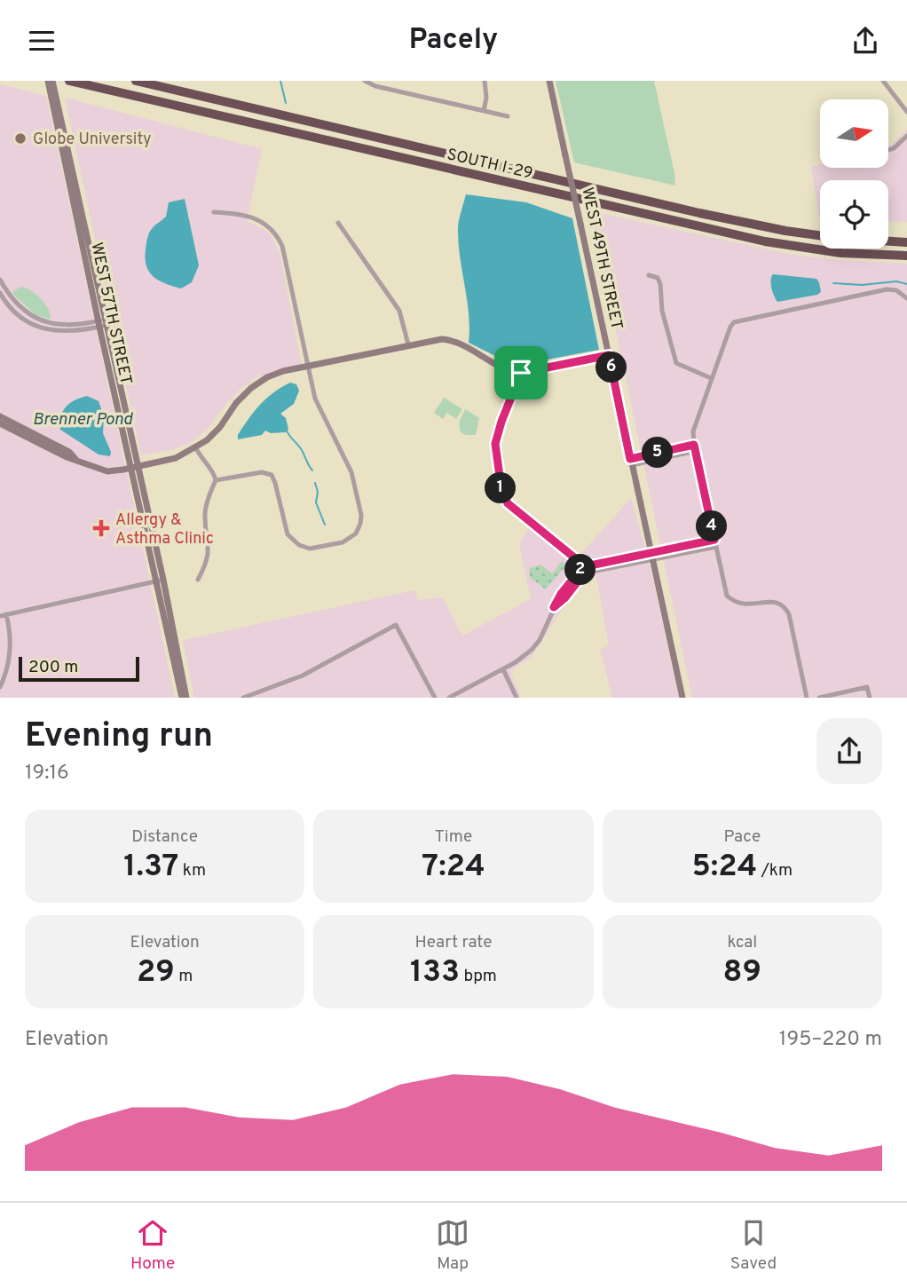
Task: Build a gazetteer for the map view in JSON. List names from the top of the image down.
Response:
{
  "streets": {
    "highway": ["SOUTH I-29"],
    "main road": ["WEST 49TH STREET", "WEST 57TH STREET"]
  },
  "water": ["Brenner Pond"],
  "places": {
    "other": ["Globe University"],
    "health": ["Allergy & Asthma Clinic"]
  },
  "scale_bar": "200 m",
  "north": "right",
  "page": {
    "header": "Pacely",
    "pins": [
      "6",
      "5",
      "1",
      "4",
      "2"
    ],
    "scale": "200 m",
    "heading": ["Evening run", "19:16"],
    "stats": [
      ["Distance", "1.37 km"],
      ["Time", "7:24"],
      ["Pace", "5:24 /km"],
      ["Elevation", "29 m"],
      ["Heart rate", "133 bpm"],
      ["kcal", "89"]
    ],
    "chart": ["Elevation", "195–220 m"],
    "tabs": ["Home", "Map", "Saved"]
  }
}
